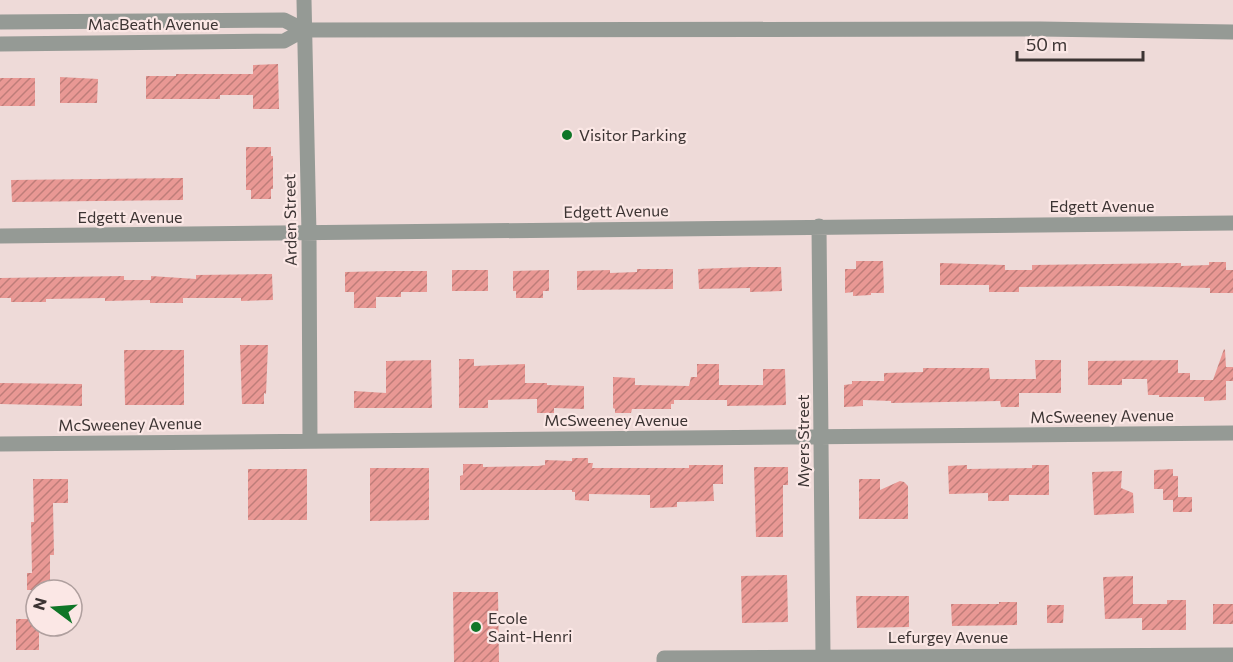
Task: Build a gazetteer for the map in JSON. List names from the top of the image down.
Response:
{
  "streets": {
    "street": [
      "MacBeath Avenue",
      "Edgett Avenue",
      "Arden Street",
      "McSweeney Avenue",
      "Myers Street",
      "Lefurgey Avenue"
    ]
  },
  "crossings": [
    ["MacBeath Avenue", "Arden Street"],
    ["Edgett Avenue", "Arden Street"],
    ["Edgett Avenue", "Myers Street"],
    ["Arden Street", "McSweeney Avenue"],
    ["McSweeney Avenue", "Myers Street"],
    ["Myers Street", "Lefurgey Avenue"]
  ],
  "places": ["Visitor Parking", "Ecole Saint-Henri"],
  "scale_bar": "50 m",
  "north": "left"
}
